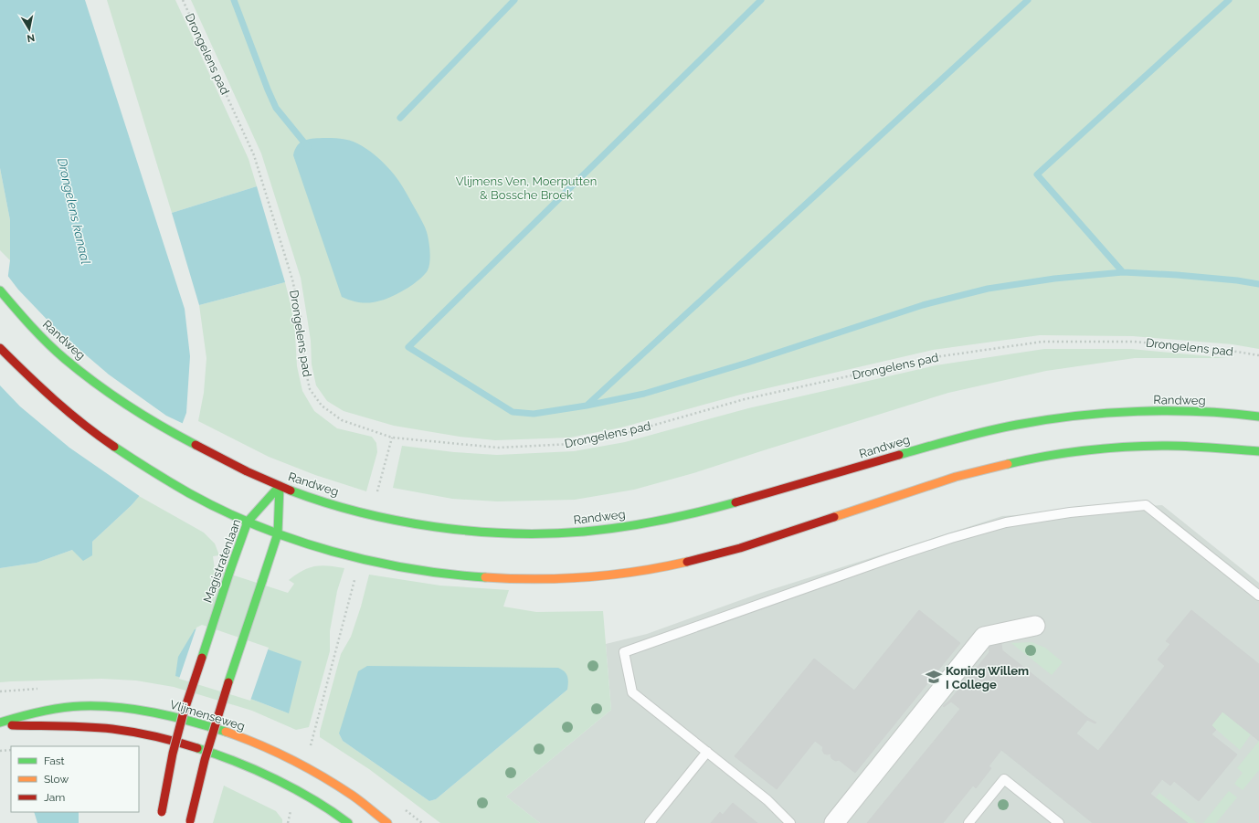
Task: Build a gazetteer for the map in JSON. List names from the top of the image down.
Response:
{
  "streets": {
    "main road": ["Randweg", "Magistratenlaan", "Vlijmenseweg"],
    "path": ["Drongelens pad"]
  },
  "crossings": [
    ["Randweg", "Magistratenlaan"]
  ],
  "water": ["Drongelens kanaal"],
  "parks": ["Vlijmens Ven, Moerputten & Bossche Broek"],
  "places": {
    "school or university": ["Koning Willem I College"]
  },
  "legend": ["Fast", "Slow", "Jam"],
  "north": "bottom"
}
